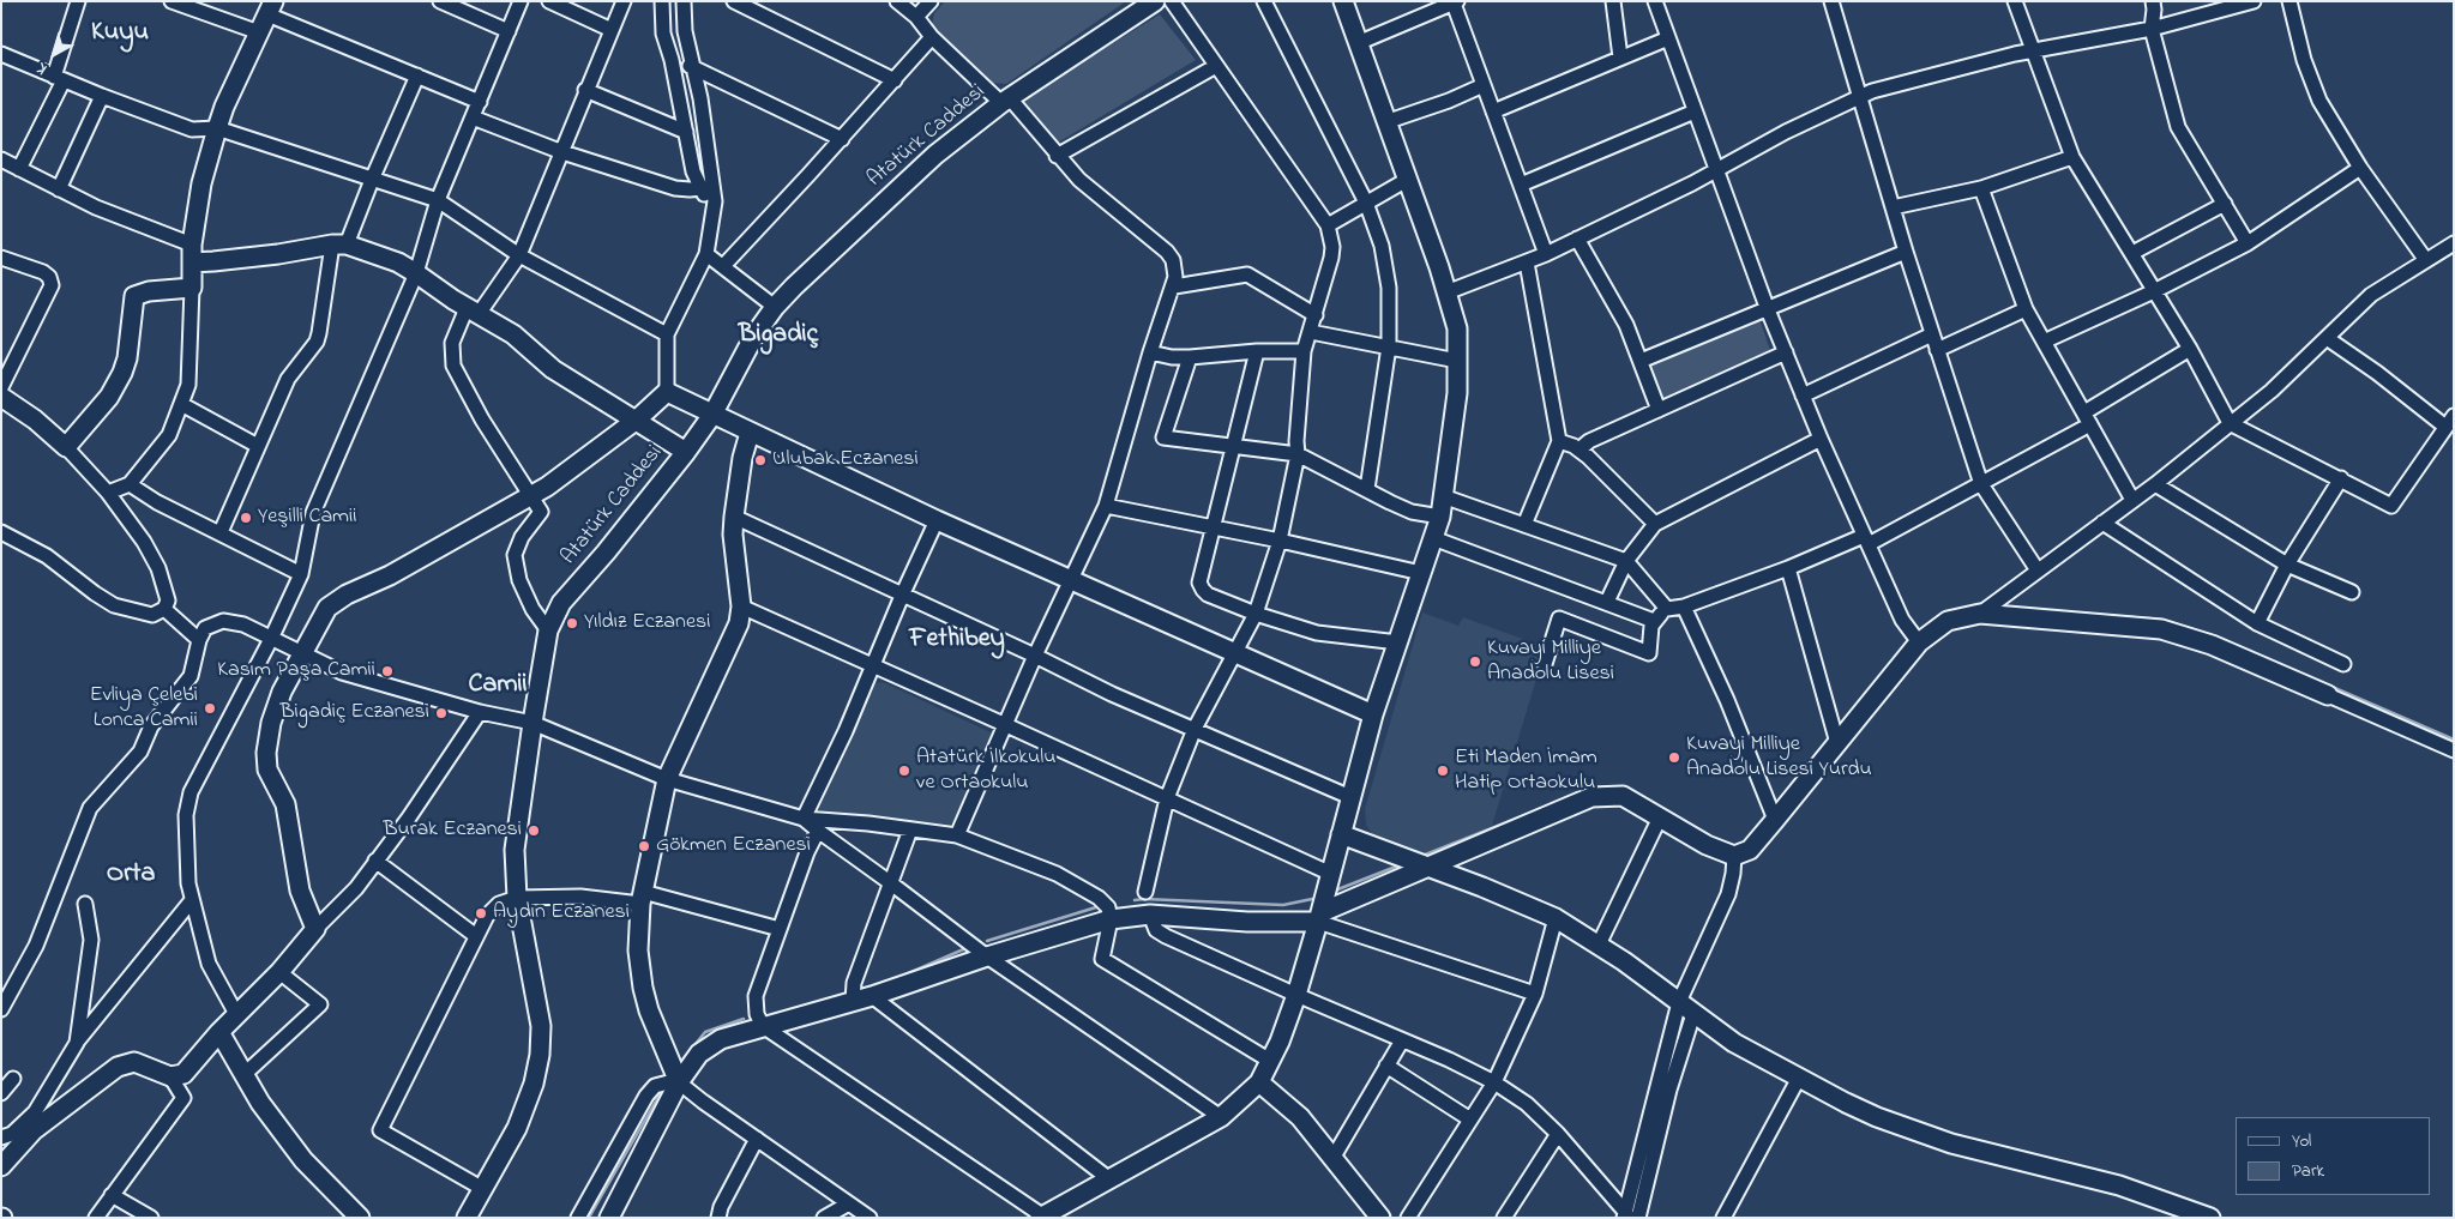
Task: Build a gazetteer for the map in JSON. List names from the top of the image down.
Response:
{
  "streets": {
    "street": ["Atatürk Caddesi"]
  },
  "districts": [
    "Kuyu",
    "Bigadiç",
    "Fethibey",
    "Camii",
    "Orta"
  ],
  "places": [
    "Ulubak Eczanesi",
    "Yeşilli Camii",
    "Yıldız Eczanesi",
    "Kuvayi Milliye Anadolu Lisesi",
    "Kasım Paşa Camii",
    "Evliya Çelebi Lonca Camii",
    "Bigadiç Eczanesi",
    "Kuvayi Milliye Anadolu Lisesi Yurdu",
    "Atatürk İlkokulu ve Ortaokulu",
    "Eti Maden İmam Hatip Ortaokulu",
    "Burak Eczanesi",
    "Gökmen Eczanesi",
    "Aydın Eczanesi"
  ],
  "legend": ["Yol", "Park"],
  "north": "bottom left"
}
